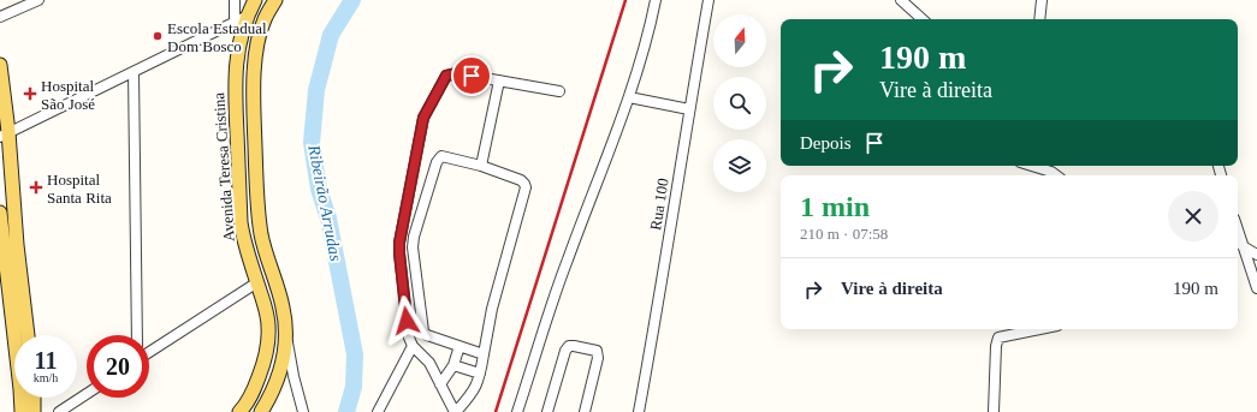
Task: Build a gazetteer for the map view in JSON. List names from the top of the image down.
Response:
{
  "streets": {
    "main road": ["Avenida Teresa Cristina"],
    "street": ["Rua 100"]
  },
  "water": ["Ribeirão Arrudas"],
  "places": {
    "other": ["Escola Estadual Dom Bosco"],
    "health": ["Hospital São José", "Hospital Santa Rita"]
  },
  "north": "top",
  "page": {
    "turn": ["190 m", "Vire à direita"],
    "then": "Depois",
    "heading": ["1 min", "210 m · 07:58"],
    "list": [
      {
        "name": "Vire à direita",
        "value": "190 m"
      }
    ],
    "speed": "11 km/h",
    "limit": "20"
  }
}
